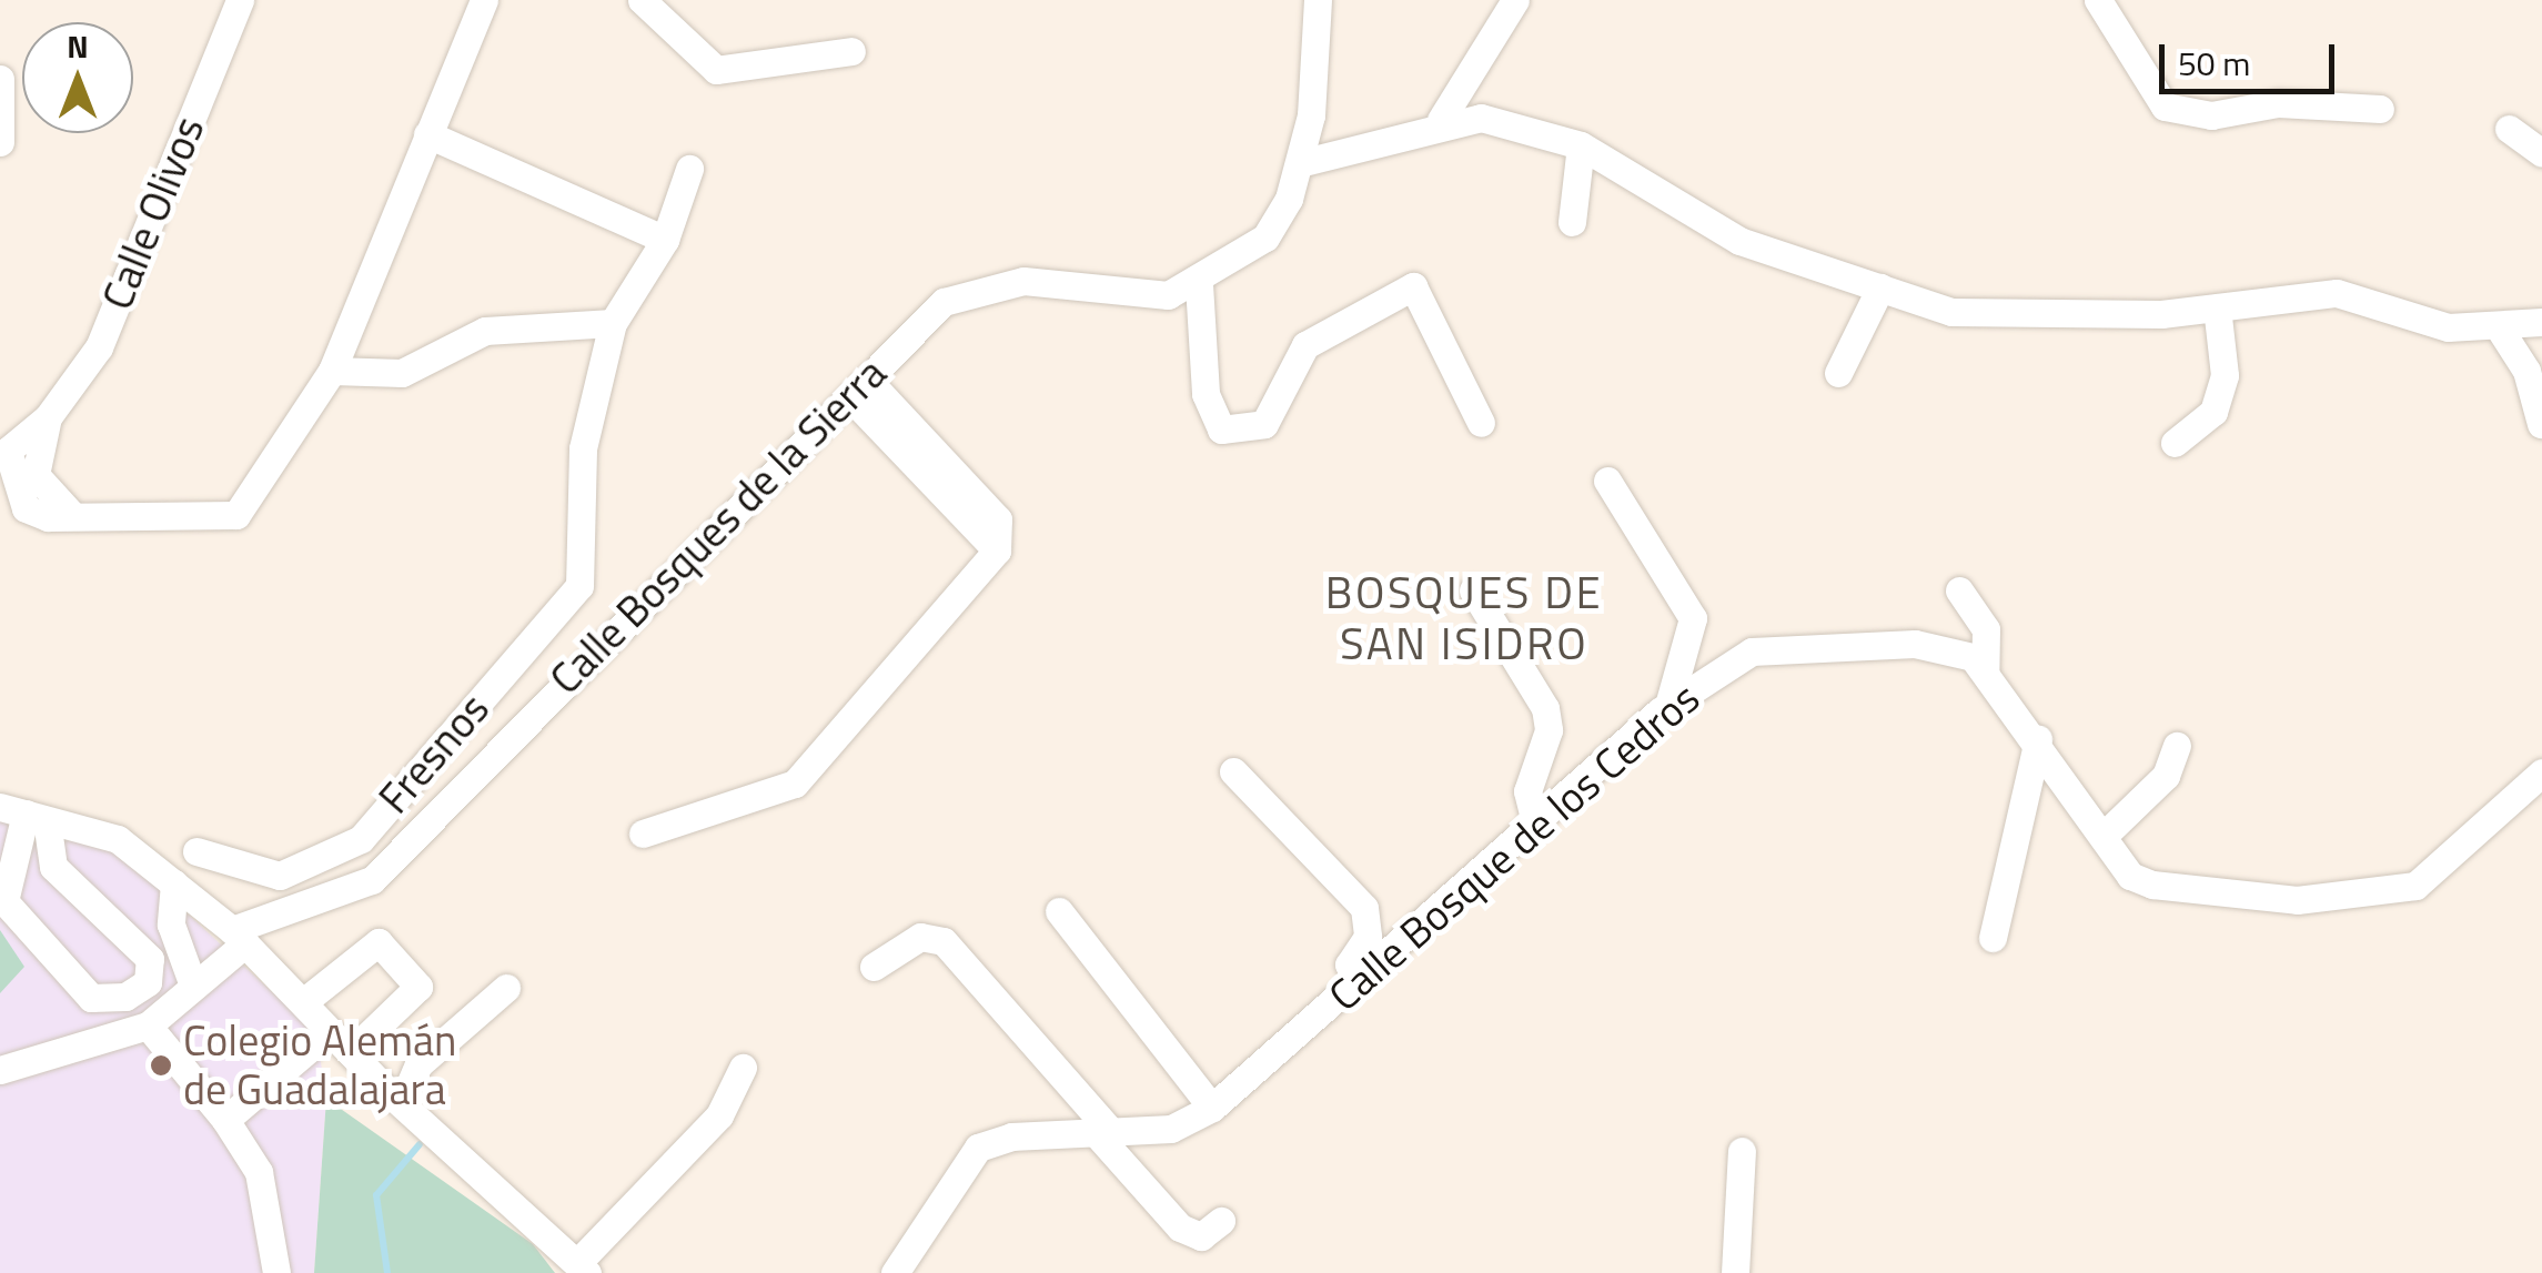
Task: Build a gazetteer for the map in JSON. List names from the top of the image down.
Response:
{
  "streets": {
    "street": [
      "Calle Olivos",
      "Calle Bosques de la Sierra",
      "Fresnos",
      "Calle Bosque de los Cedros"
    ]
  },
  "districts": ["BOSQUES DE SAN ISIDRO"],
  "places": ["Colegio Alemán de Guadalajara"],
  "scale_bar": "50 m",
  "north": "top"
}
